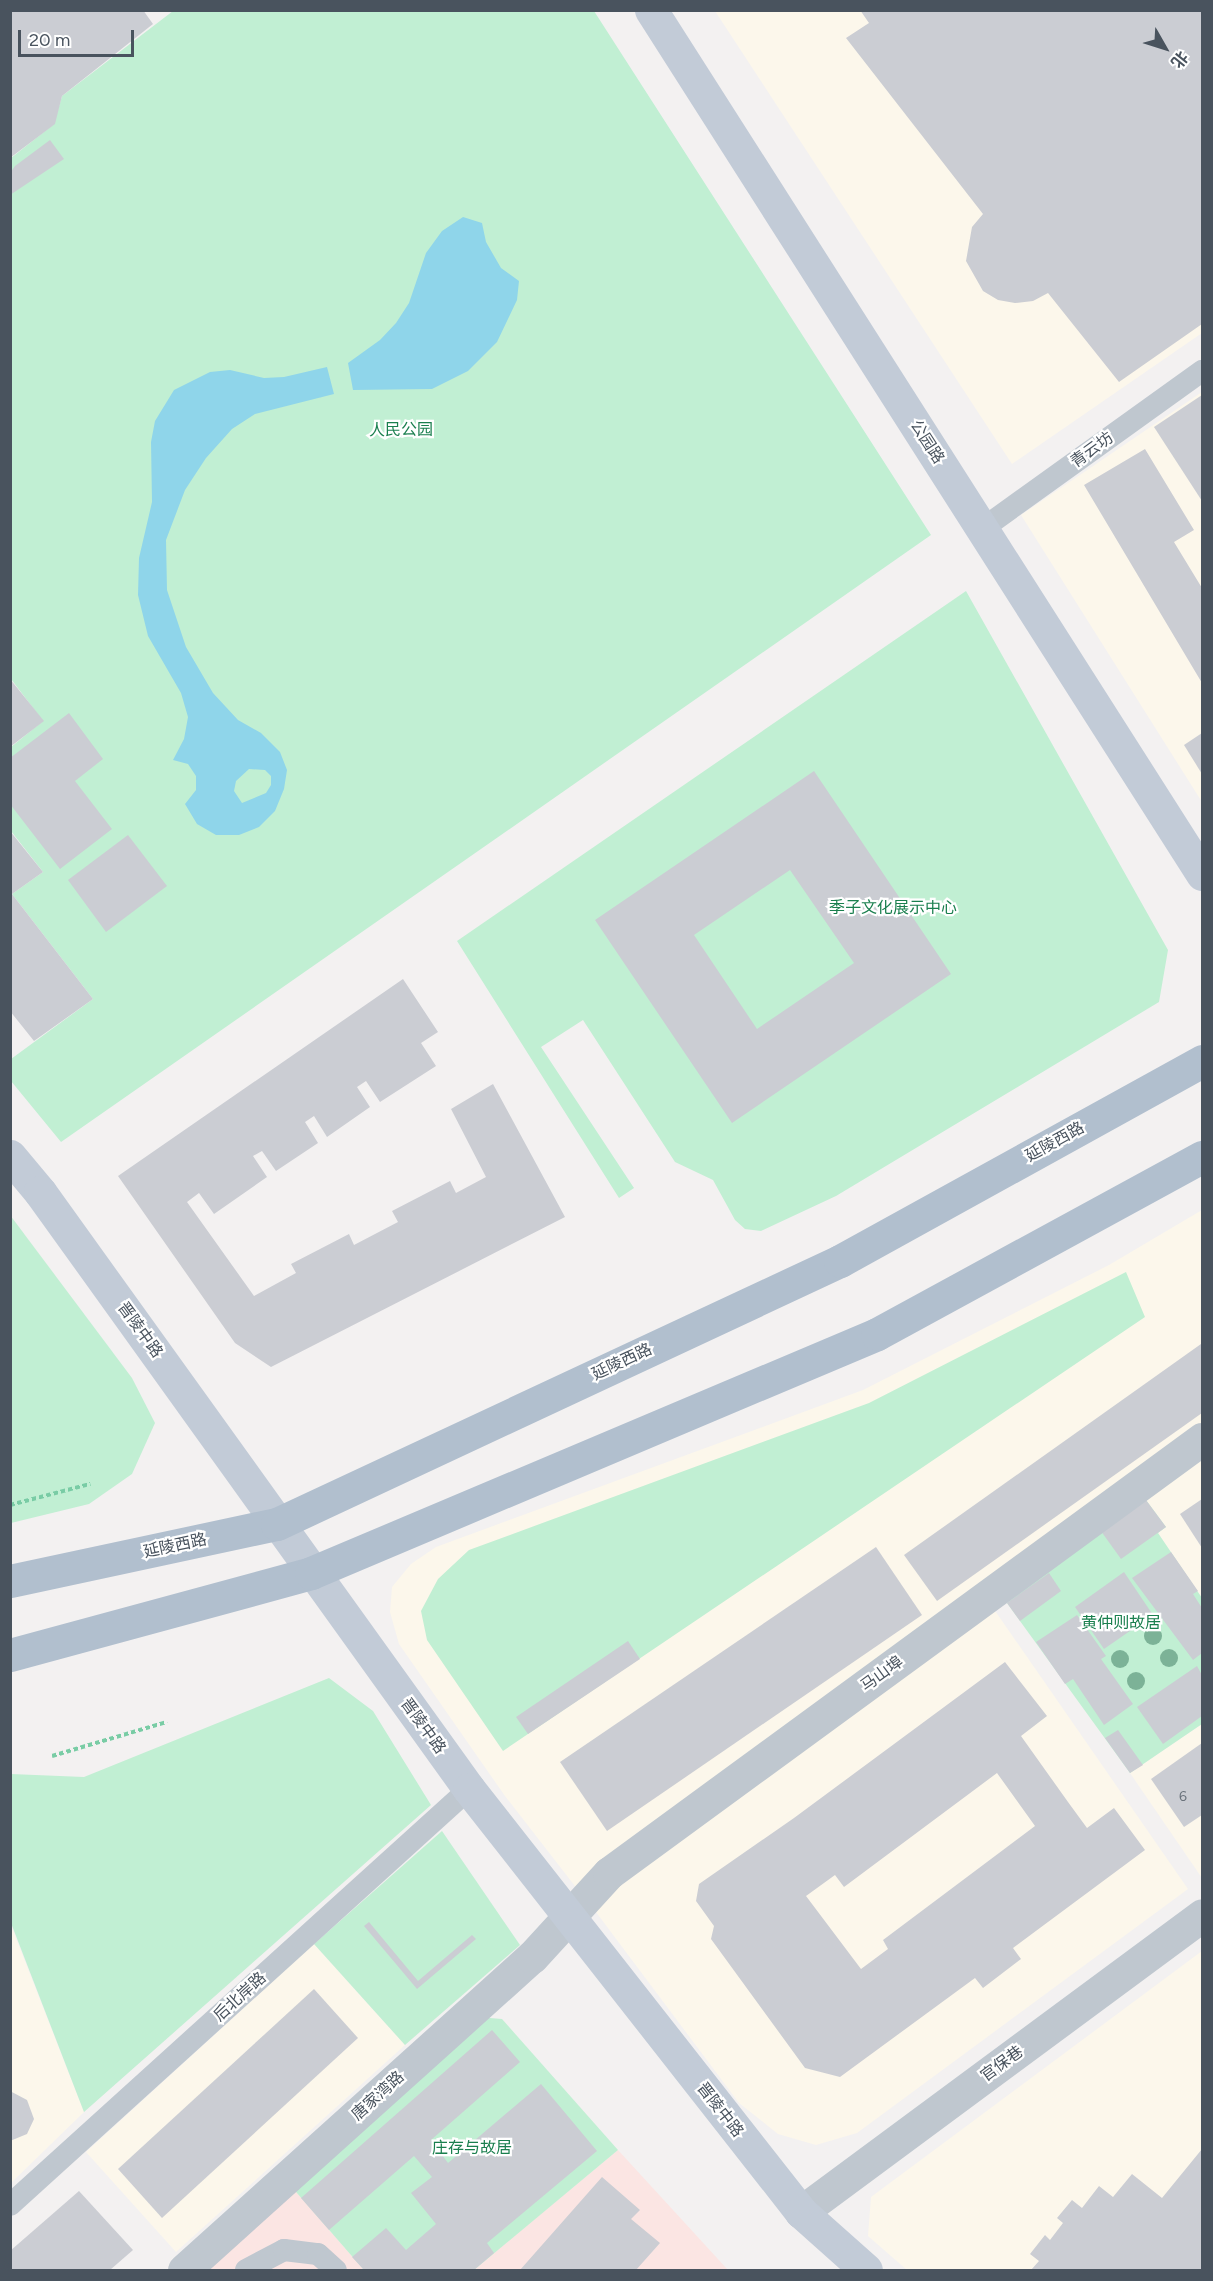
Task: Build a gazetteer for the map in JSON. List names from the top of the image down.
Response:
{
  "streets": {
    "main road": ["公园路", "延陵西路", "晋陵中路"],
    "street": ["马山埠", "官保巷", "唐家湾路"],
    "lane": ["青云坊", "后北岸路"]
  },
  "crossings": [
    ["公园路", "青云坊"],
    ["延陵西路", "晋陵中路"],
    ["晋陵中路", "马山埠"],
    ["晋陵中路", "后北岸路"],
    ["晋陵中路", "官保巷"],
    ["晋陵中路", "唐家湾路"],
    ["马山埠", "唐家湾路"]
  ],
  "parks": [
    "人民公园",
    "季子文化展示中心",
    "黄仲则故居",
    "庄存与故居"
  ],
  "house_numbers": ["6"],
  "scale_bar": "20 m",
  "north": "bottom right"
}
